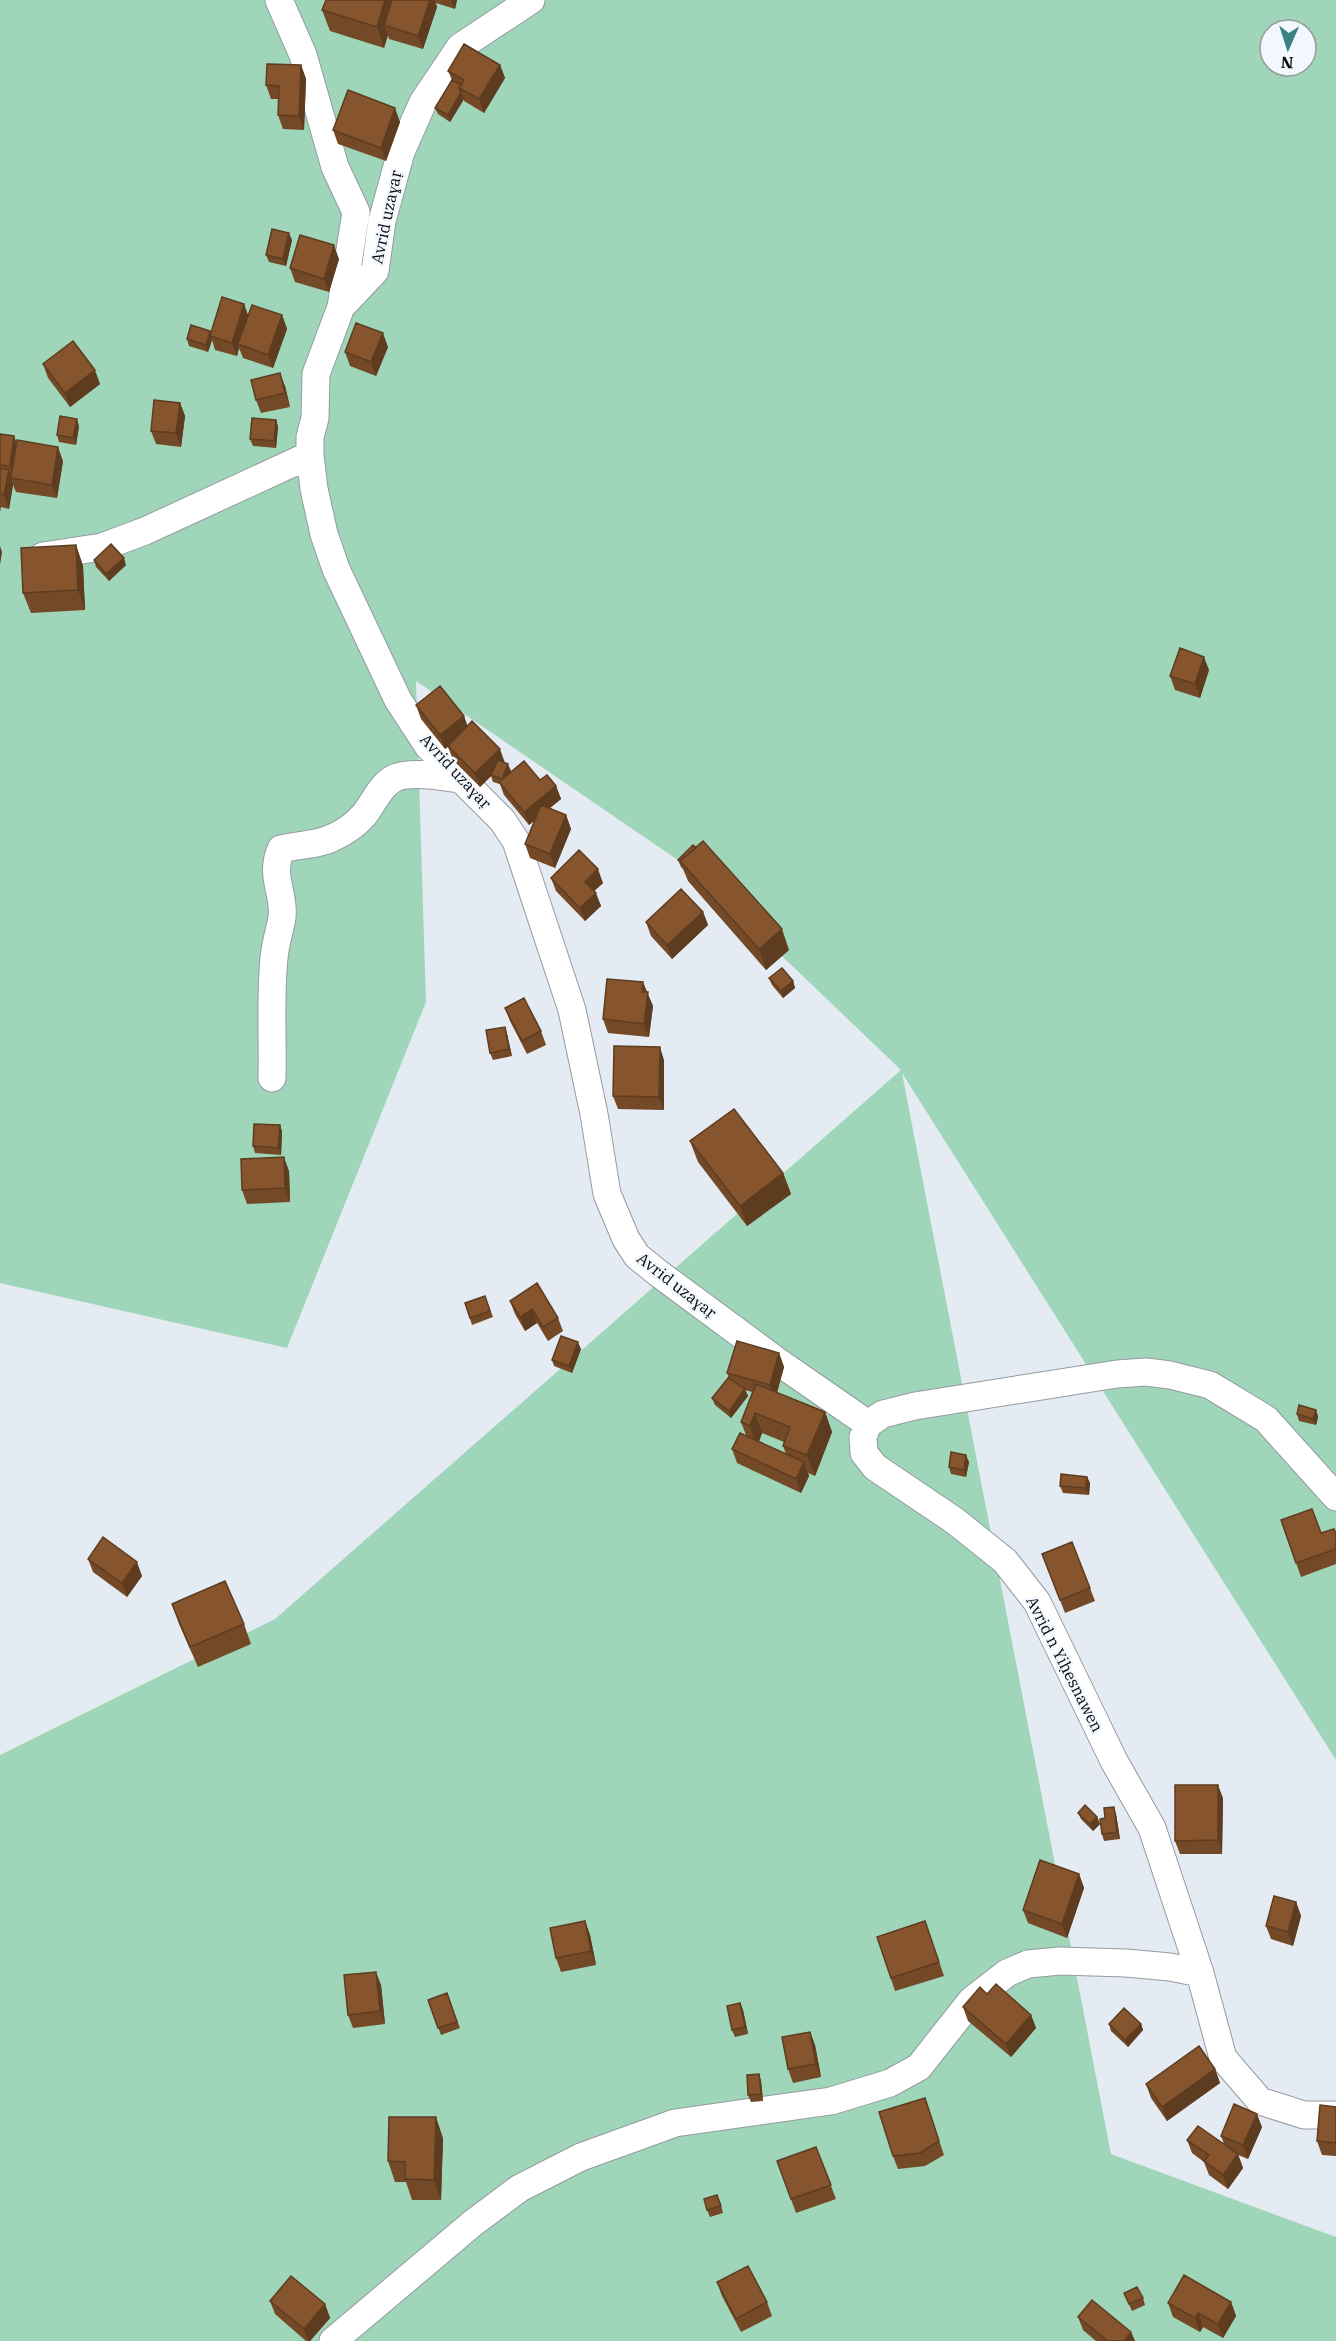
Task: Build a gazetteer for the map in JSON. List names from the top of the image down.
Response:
{
  "streets": {
    "street": ["Avrid uzaɣaṛ", "Avrid n Yiḥesnawen"]
  },
  "crossings": [
    ["Avrid uzaɣaṛ", "Avrid n Yiḥesnawen"]
  ],
  "north": "bottom"
}
